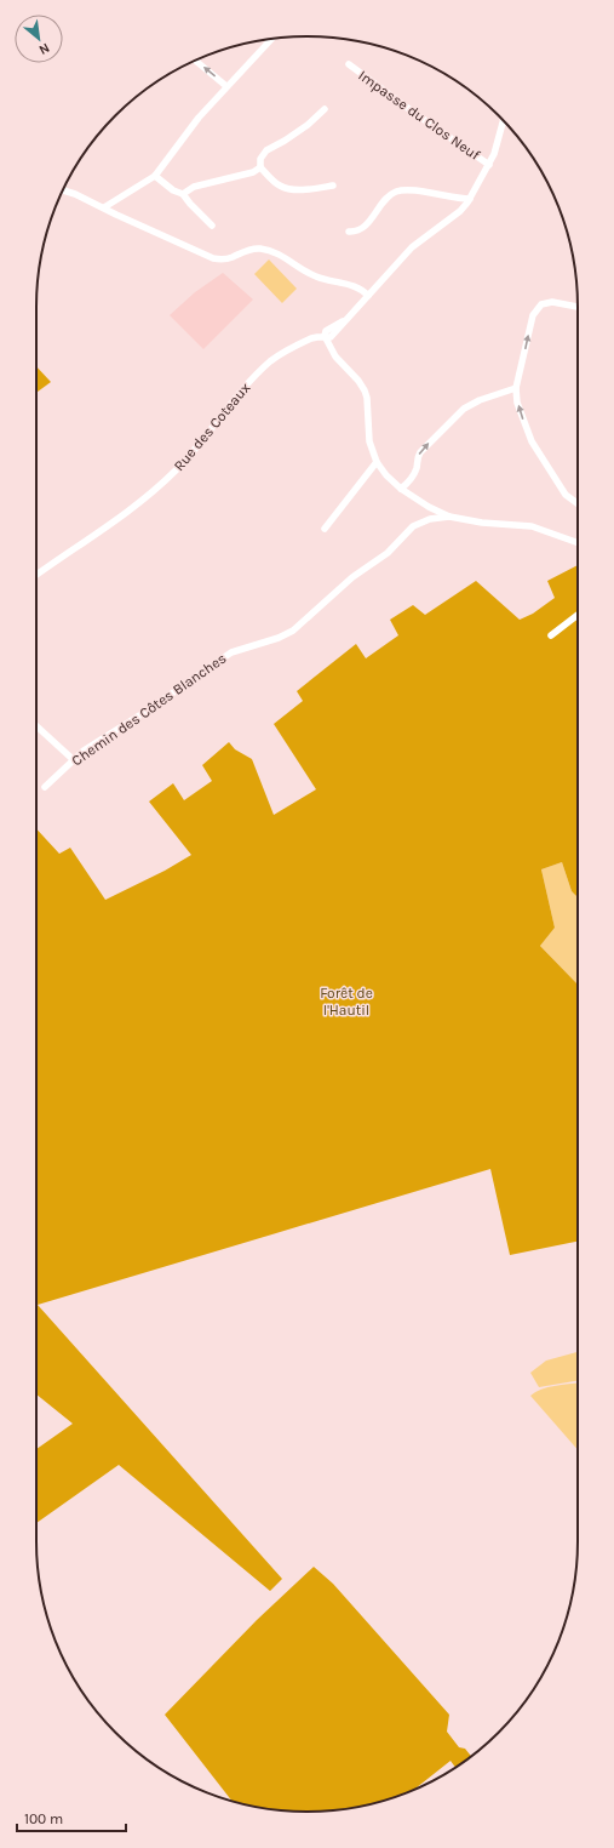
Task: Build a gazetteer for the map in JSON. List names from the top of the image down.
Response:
{
  "streets": {
    "street": ["Impasse du Clos Neuf", "Rue des Coteaux", "Chemin des Côtes Blanches"]
  },
  "parks": ["Forêt de l'Hautil"],
  "scale_bar": "100 m",
  "north": "bottom right"
}
